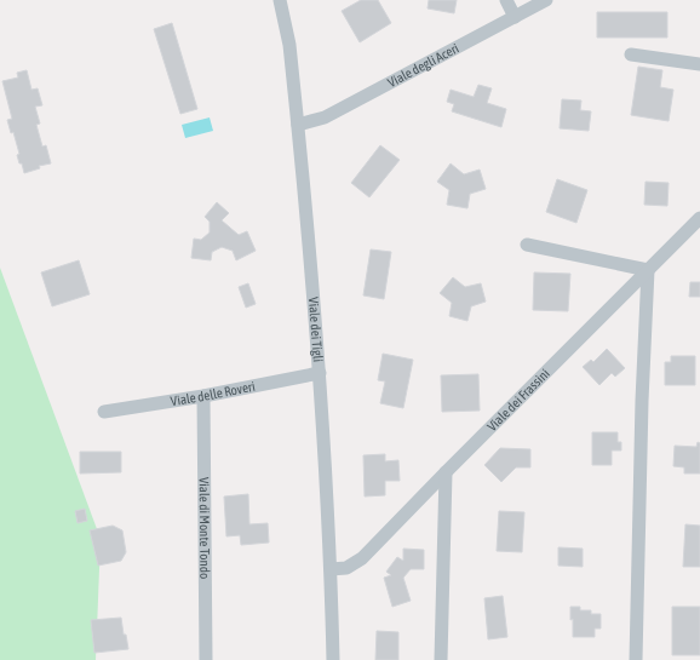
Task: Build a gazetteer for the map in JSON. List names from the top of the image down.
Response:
{
  "streets": {
    "street": [
      "Viale degli Aceri",
      "Viale dei Tigli",
      "Viale delle Roveri",
      "Viale dei Frassini",
      "Viale di Monte Tondo"
    ]
  },
  "crossings": [
    ["Viale degli Aceri", "Viale dei Tigli"],
    ["Viale dei Tigli", "Viale delle Roveri"],
    ["Viale dei Tigli", "Viale dei Frassini"],
    ["Viale delle Roveri", "Viale di Monte Tondo"]
  ]
}
